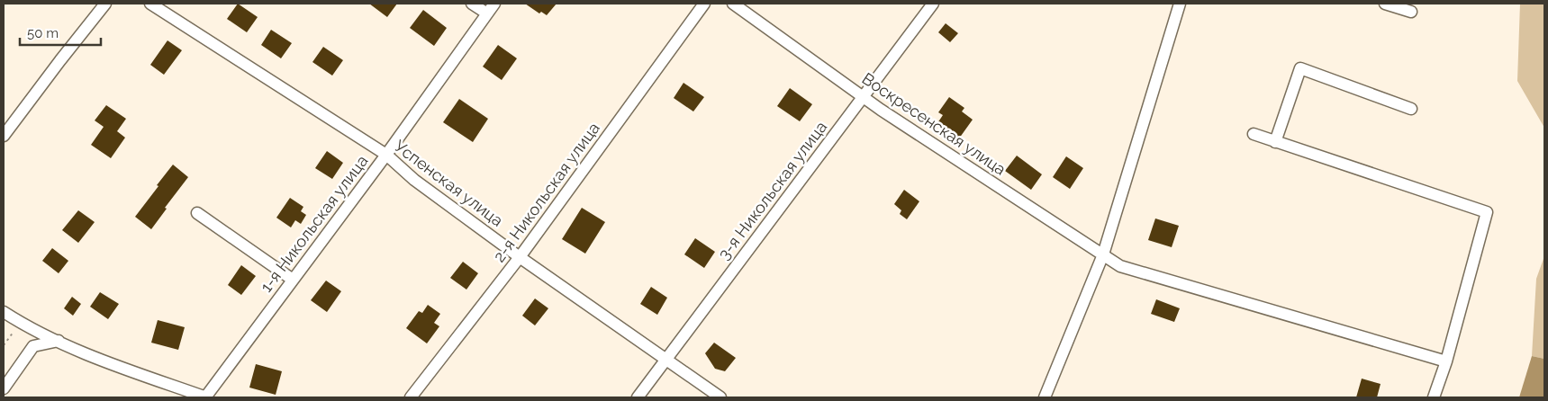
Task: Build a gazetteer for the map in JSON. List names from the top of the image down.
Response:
{
  "streets": {
    "street": [
      "Воскресенская улица",
      "Успенская улица",
      "3-я Никольская улица",
      "2-я Никольская улица",
      "1-я Никольская улица"
    ]
  },
  "crossings": [
    ["Воскресенская улица", "3-я Никольская улица"],
    ["Успенская улица", "3-я Никольская улица"],
    ["Успенская улица", "2-я Никольская улица"],
    ["Успенская улица", "1-я Никольская улица"]
  ],
  "scale_bar": "50 m"
}
